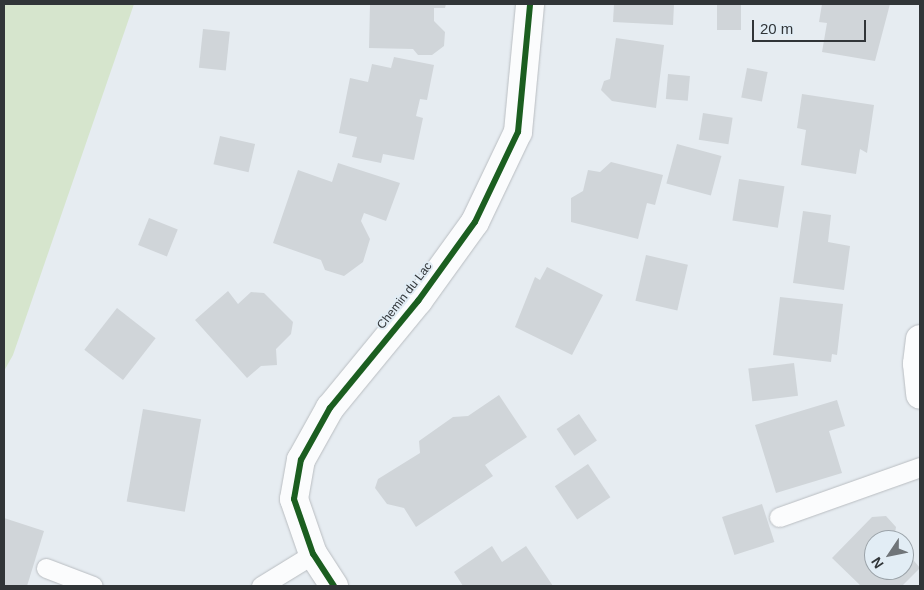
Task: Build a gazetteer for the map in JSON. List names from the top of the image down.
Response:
{
  "streets": {
    "street": ["Chemin du Lac"]
  },
  "scale_bar": "20 m",
  "north": "bottom left"
}
